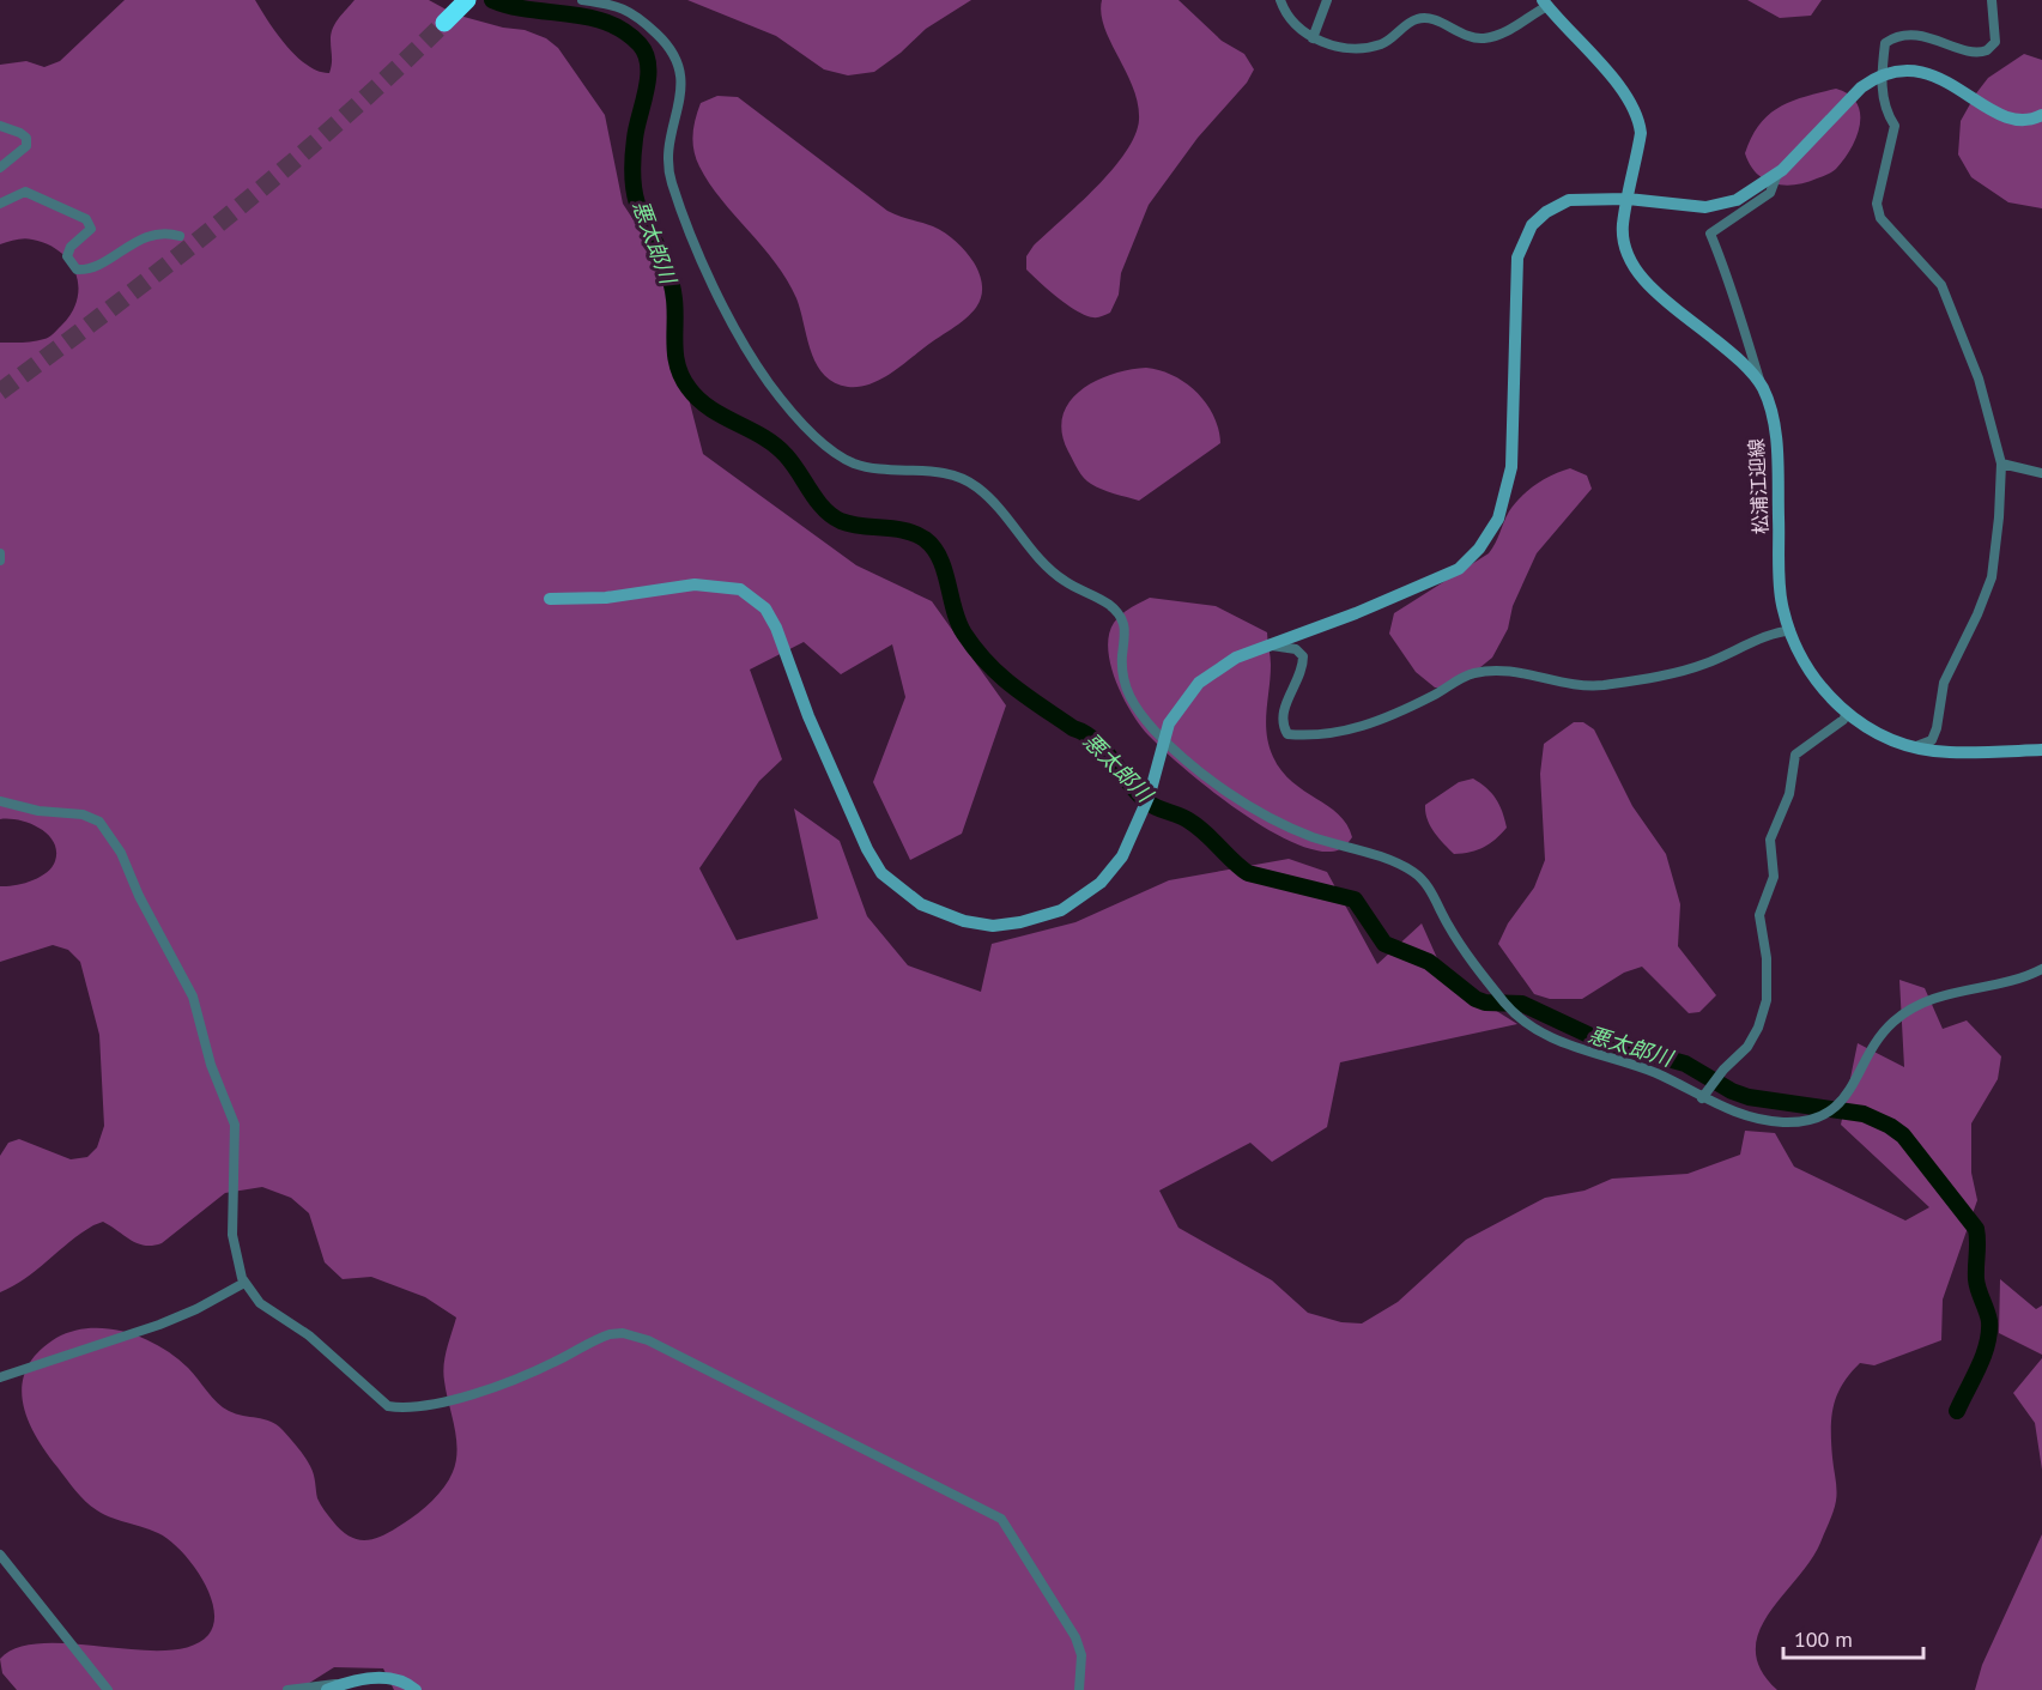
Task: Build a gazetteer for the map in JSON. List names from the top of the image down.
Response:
{
  "streets": {
    "street": ["松浦江迎線"]
  },
  "water": ["悪太郎川"],
  "scale_bar": "100 m"
}
